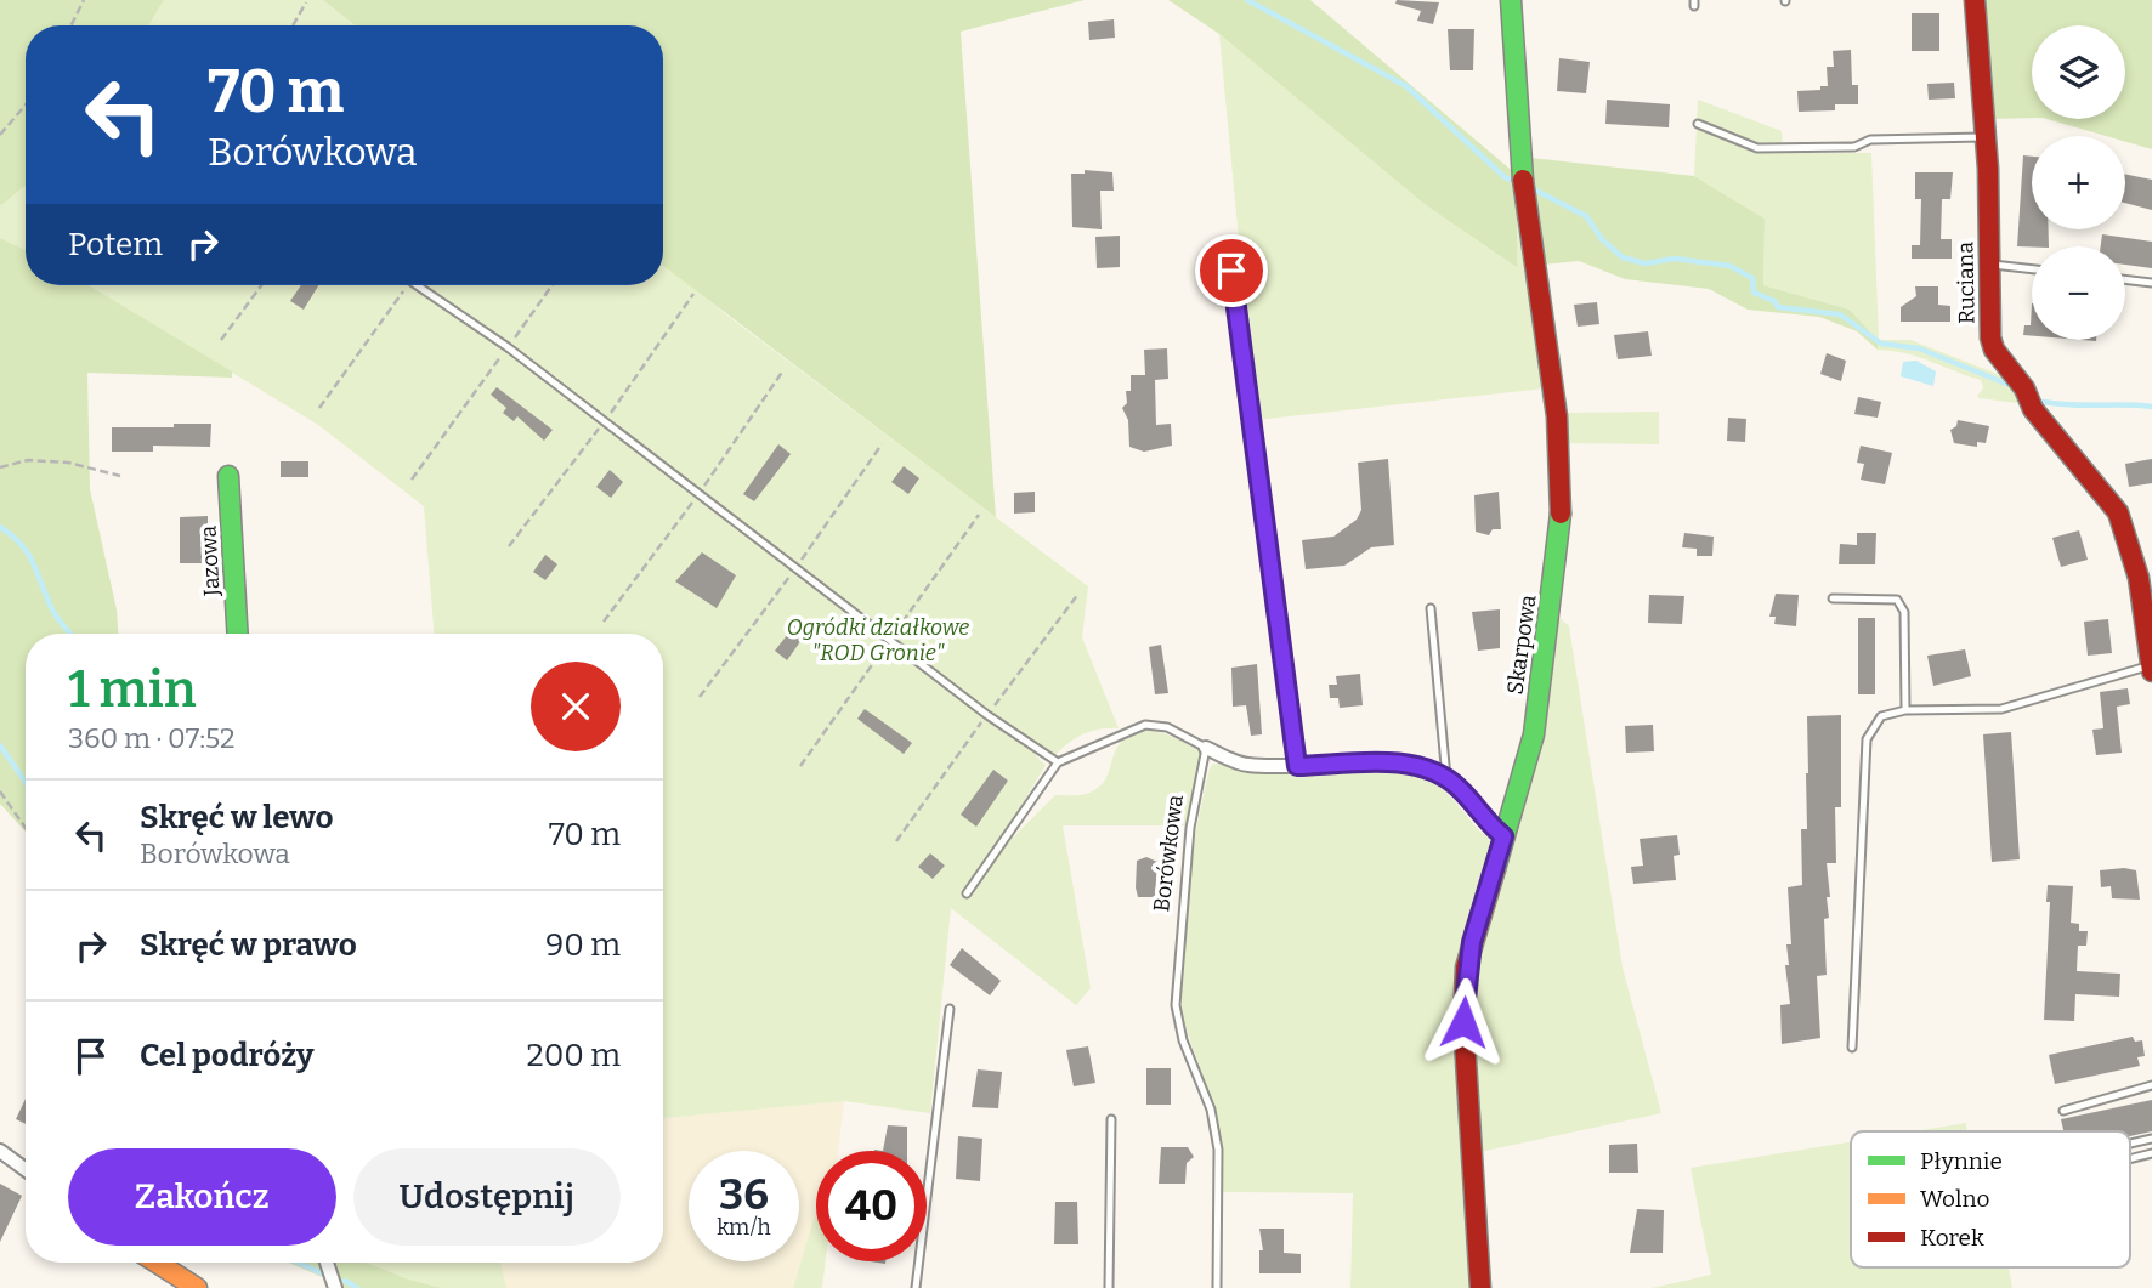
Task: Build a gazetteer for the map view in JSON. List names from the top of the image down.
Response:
{
  "streets": {
    "street": ["Ruciana", "Jazowa", "Skarpowa"],
    "lane": ["Borówkowa"]
  },
  "parks": ["Ogródki działkowe \"ROD Gronie\""],
  "legend": ["Płynnie", "Wolno", "Korek"],
  "page": {
    "map_buttons": ["+", "−"],
    "turn": ["70 m", "Borówkowa"],
    "then": "Potem",
    "heading": ["1 min", "360 m · 07:52"],
    "list": [
      {
        "name": "Skręć w lewo",
        "note": "Borówkowa",
        "value": "70 m"
      },
      {
        "name": "Skręć w prawo",
        "value": "90 m"
      },
      {
        "name": "Cel podróży",
        "value": "200 m"
      }
    ],
    "buttons": ["Zakończ", "Udostępnij"],
    "speed": "36 km/h",
    "limit": "40"
  }
}
